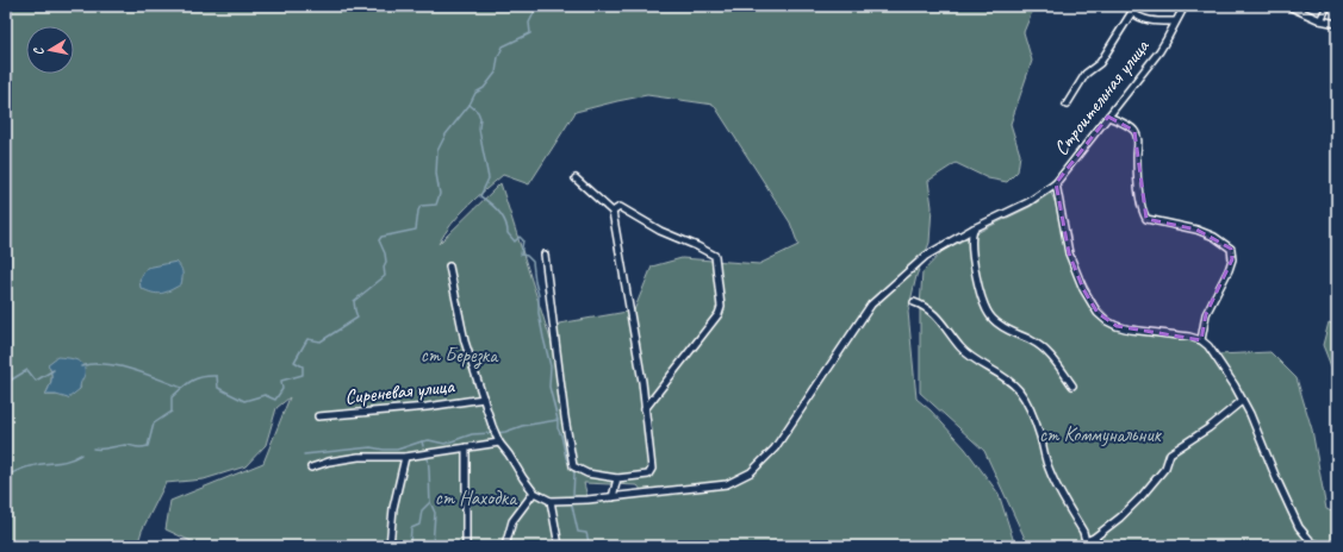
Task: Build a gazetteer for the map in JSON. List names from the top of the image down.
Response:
{
  "streets": {
    "street": ["Строительная улица", "Сиреневая улица"]
  },
  "parks": ["ст Березка", "ст Коммунальник", "ст Находка"],
  "north": "left"
}
